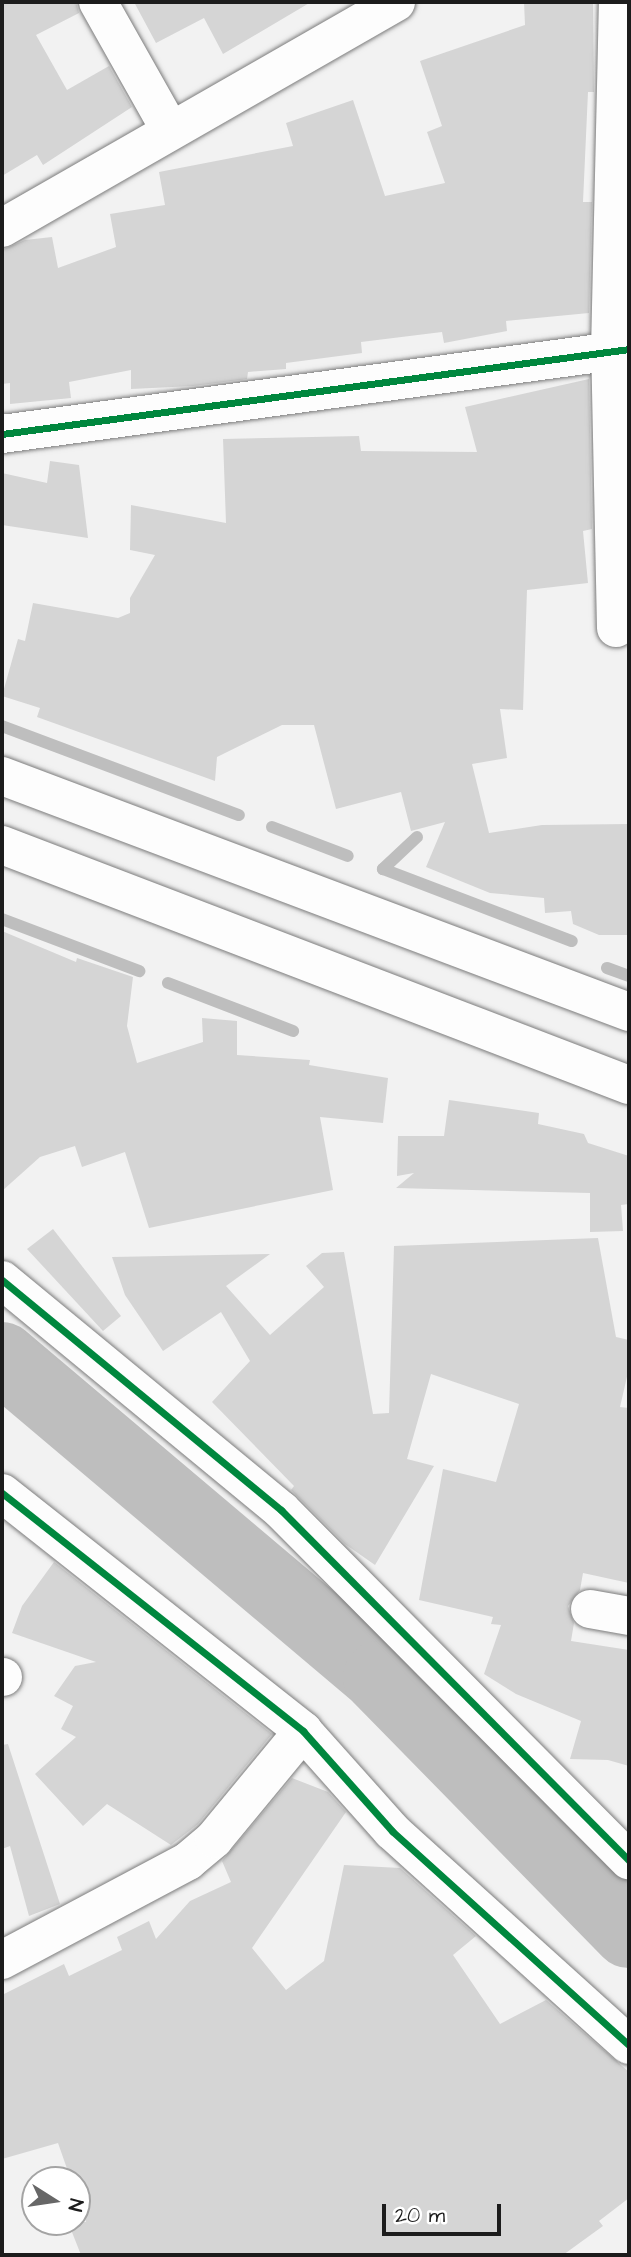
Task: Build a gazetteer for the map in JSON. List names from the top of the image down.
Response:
{
  "scale_bar": "20 m",
  "north": "right"
}
